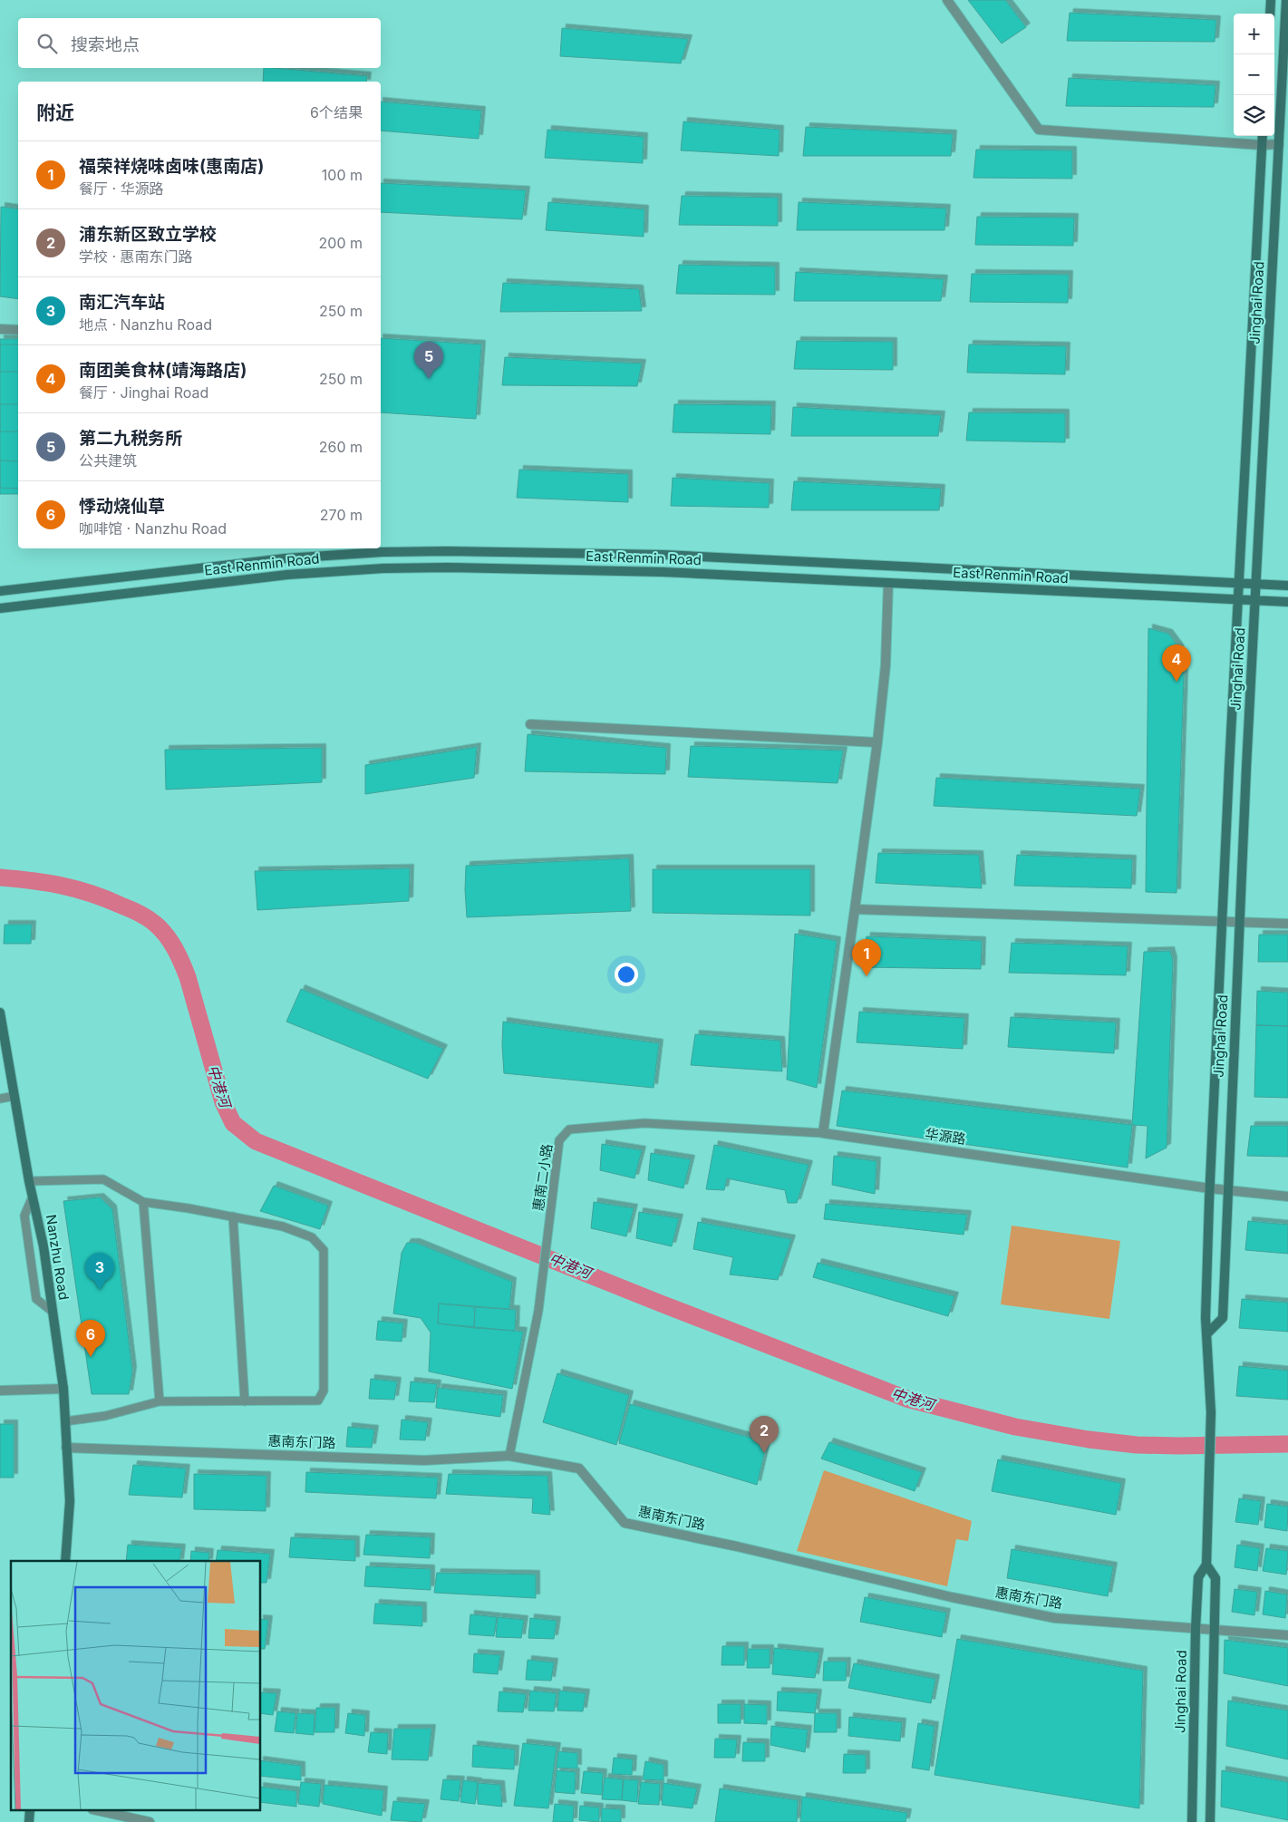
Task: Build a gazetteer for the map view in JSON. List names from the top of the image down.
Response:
{
  "streets": {
    "main road": ["Jinghai Road", "East Renmin Road", "Nanzhu Road"],
    "street": ["华源路", "惠南东门路"],
    "lane": ["惠南二小路"]
  },
  "crossings": [
    ["Jinghai Road", "East Renmin Road"],
    ["Jinghai Road", "华源路"],
    ["Jinghai Road", "惠南东门路"],
    ["华源路", "惠南二小路"],
    ["惠南二小路", "惠南东门路"],
    ["Nanzhu Road", "惠南东门路"]
  ],
  "water": ["中港河"],
  "page": {
    "map_buttons": ["+", "−"],
    "search": "搜索地点",
    "heading": ["附近", "6个结果"],
    "list": [
      {
        "mark": "1",
        "name": "福荣祥烧味卤味(惠南店)",
        "note": "餐厅 · 华源路",
        "value": "100 m"
      },
      {
        "mark": "2",
        "name": "浦东新区致立学校",
        "note": "学校 · 惠南东门路",
        "value": "200 m"
      },
      {
        "mark": "3",
        "name": "南汇汽车站",
        "note": "地点 · Nanzhu Road",
        "value": "250 m"
      },
      {
        "mark": "4",
        "name": "南团美食林(靖海路店)",
        "note": "餐厅 · Jinghai Road",
        "value": "250 m"
      },
      {
        "mark": "5",
        "name": "第二九税务所",
        "note": "公共建筑",
        "value": "260 m"
      },
      {
        "mark": "6",
        "name": "悸动烧仙草",
        "note": "咖啡馆 · Nanzhu Road",
        "value": "270 m"
      }
    ],
    "pins": [
      "5",
      "4",
      "1",
      "3",
      "6",
      "2"
    ]
  }
}
